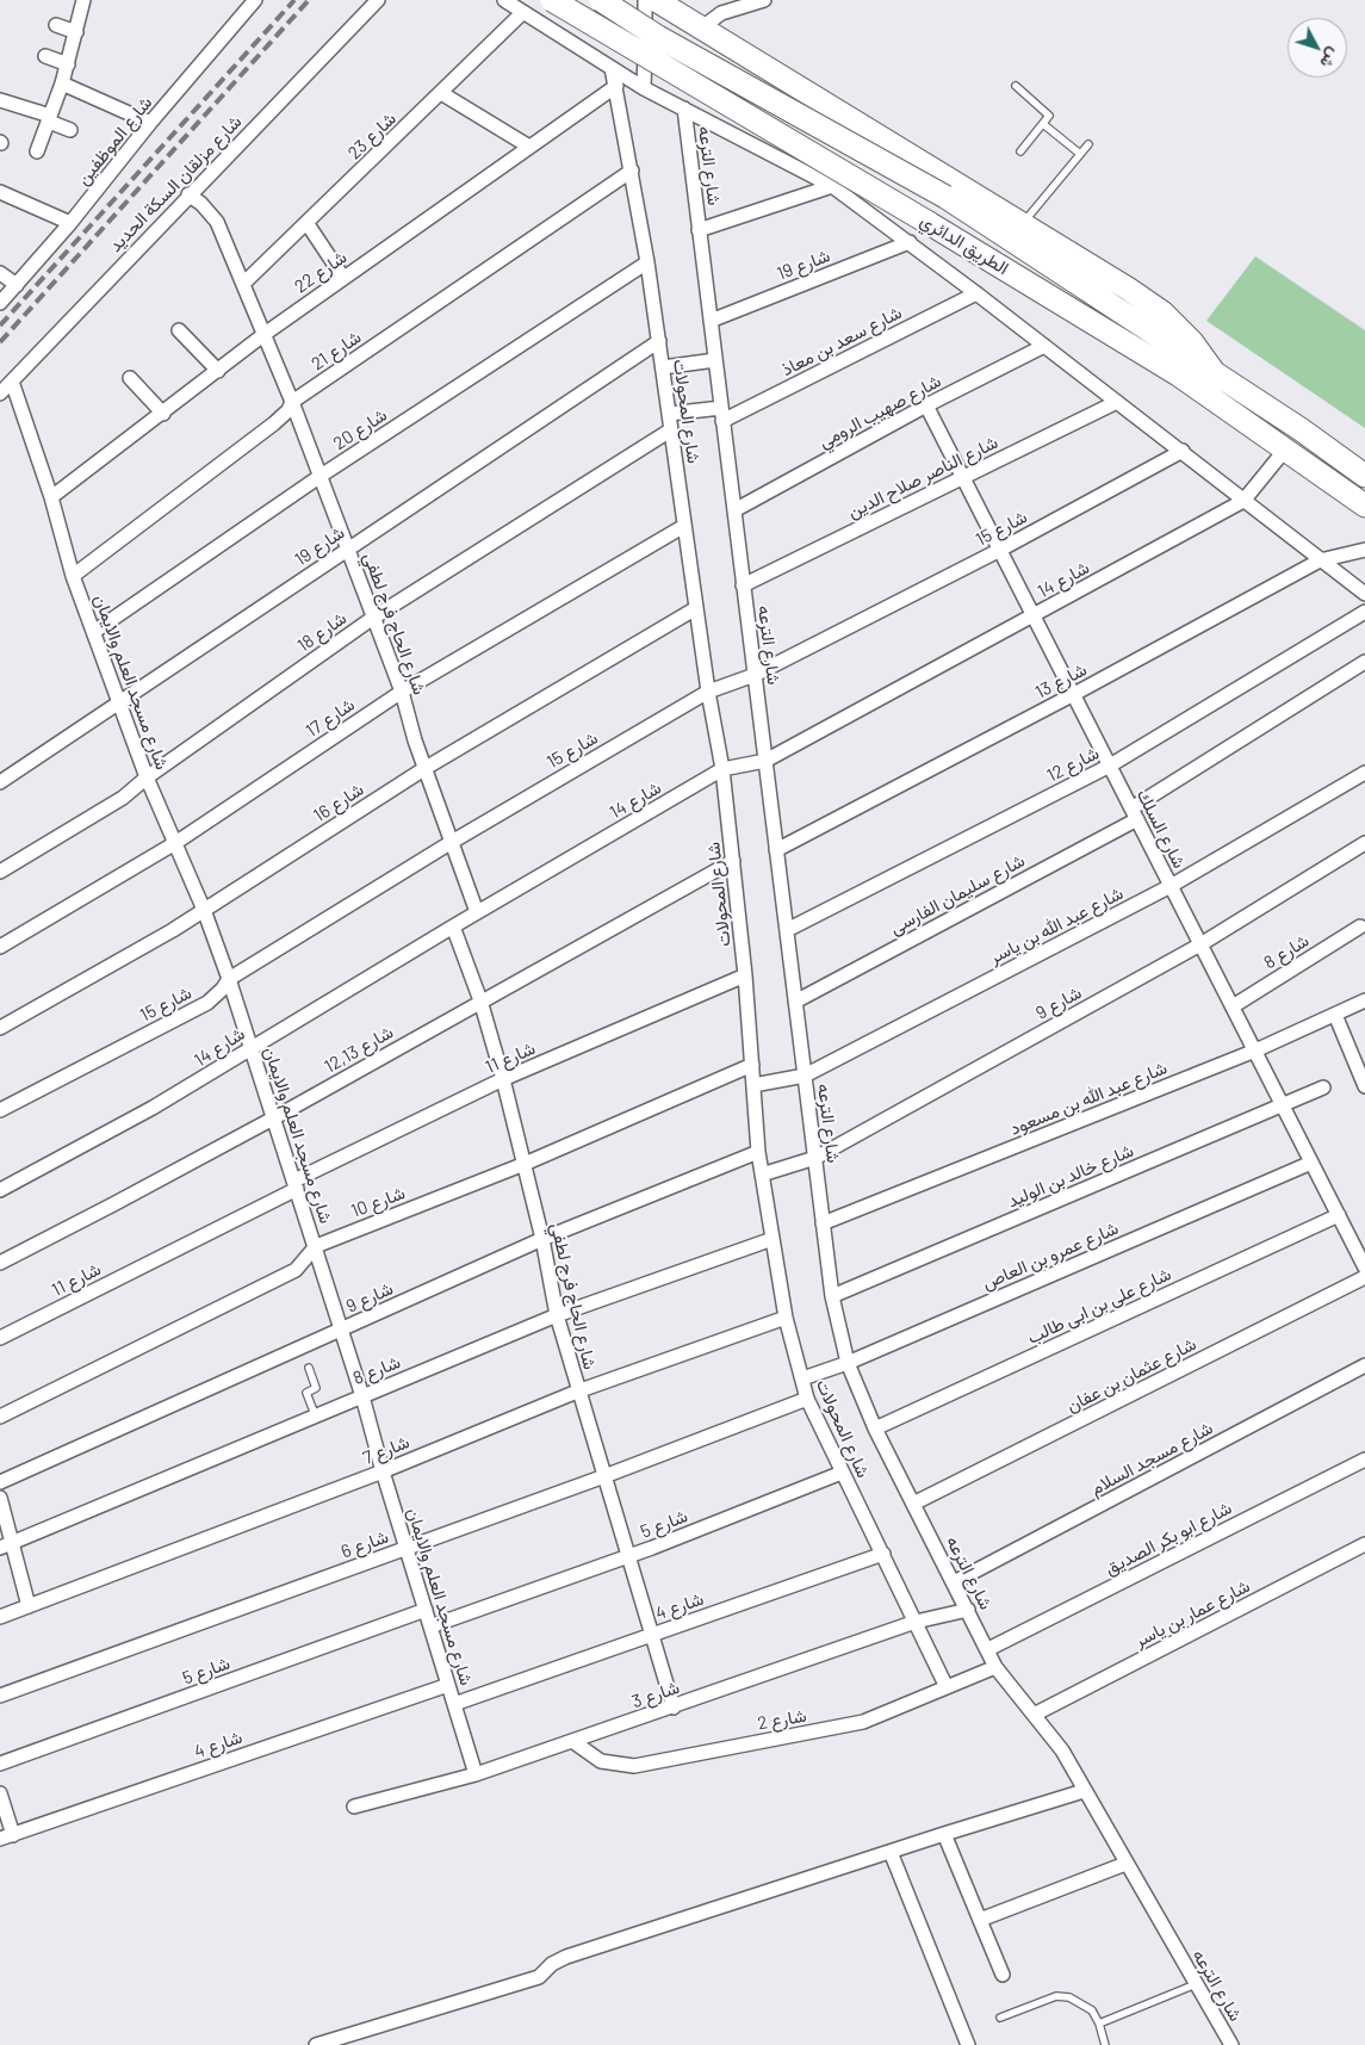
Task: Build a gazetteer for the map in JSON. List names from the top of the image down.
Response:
{
  "streets": {
    "main road": ["الطريق الدائري"],
    "street": [
      "شارع 23",
      "شارع الموظفين",
      "شارع الترعه",
      "شارع مزلقان السكة الحديد",
      "شارع 19",
      "شارع 22",
      "شارع سعد بن معاذ",
      "شارع 21",
      "شارع المحولات",
      "شارع صهيب الرومي",
      "شارع 20",
      "شارع الناصر صلاح الدين",
      "شارع 15",
      "شارع 14",
      "شارع الحاج فرج لطفي",
      "شارع 18",
      "شارع 13",
      "شارع مسجد العلم والايمان",
      "شارع 17",
      "شارع 12",
      "شارع 16",
      "شارع السلك",
      "شارع سليمان الفارسى",
      "شارع عبد الله بن ياسر",
      "شارع 8",
      "شارع 9",
      "شارع 12,13",
      "شارع 11",
      "شارع عبد الله بن مسعود",
      "شارع خالد بن الوليد",
      "شارع 10",
      "شارع عمرو بن العاص",
      "شارع على بن ابى طالب",
      "شارع عثمان بن عفان",
      "شارع 7",
      "شارع مسجد السلام",
      "شارع 5",
      "شارع ابو بكر الصديق",
      "شارع 6",
      "شارع 4",
      "شارع عمار بن ياسر",
      "شارع 3",
      "شارع 2"
    ]
  },
  "crossings": [
    ["شارع 23", "شارع الحاج فرج لطفي"],
    ["شارع الترعه", "شارع 19"],
    ["شارع الترعه", "شارع سعد بن معاذ"],
    ["شارع الترعه", "شارع صهيب الرومي"],
    ["شارع الترعه", "شارع الناصر صلاح الدين"],
    ["شارع الترعه", "شارع 15"],
    ["شارع الترعه", "شارع 14"],
    ["شارع الترعه", "شارع 13"],
    ["شارع الترعه", "شارع 12"],
    ["شارع الترعه", "شارع سليمان الفارسى"],
    ["شارع الترعه", "شارع عبد الله بن ياسر"],
    ["شارع الترعه", "شارع 9"],
    ["شارع الترعه", "شارع عبد الله بن مسعود"],
    ["شارع الترعه", "شارع خالد بن الوليد"],
    ["شارع الترعه", "شارع عمرو بن العاص"],
    ["شارع الترعه", "شارع على بن ابى طالب"],
    ["شارع الترعه", "شارع عثمان بن عفان"],
    ["شارع الترعه", "شارع مسجد السلام"],
    ["شارع الترعه", "شارع ابو بكر الصديق"],
    ["شارع الترعه", "شارع عمار بن ياسر"],
    ["شارع الترعه", "شارع 3"],
    ["شارع الترعه", "شارع 2"],
    ["شارع مزلقان السكة الحديد", "شارع الحاج فرج لطفي"],
    ["شارع مزلقان السكة الحديد", "شارع مسجد العلم والايمان"],
    ["الطريق الدائري", "شارع 14"],
    ["شارع 19", "شارع المحولات"],
    ["شارع 19", "شارع الحاج فرج لطفي"],
    ["شارع 19", "شارع مسجد العلم والايمان"],
    ["شارع 22", "شارع المحولات"],
    ["شارع 22", "شارع الحاج فرج لطفي"],
    ["شارع 22", "شارع مسجد العلم والايمان"],
    ["شارع 21", "شارع المحولات"],
    ["شارع 21", "شارع الحاج فرج لطفي"],
    ["شارع 21", "شارع مسجد العلم والايمان"],
    ["شارع المحولات", "شارع 20"],
    ["شارع المحولات", "شارع 15"],
    ["شارع المحولات", "شارع 14"],
    ["شارع المحولات", "شارع 18"],
    ["شارع المحولات", "شارع 17"],
    ["شارع المحولات", "شارع 16"],
    ["شارع المحولات", "شارع عبد الله بن ياسر"],
    ["شارع المحولات", "شارع 8"],
    ["شارع المحولات", "شارع 9"],
    ["شارع المحولات", "شارع 12,13"],
    ["شارع المحولات", "شارع 11"],
    ["شارع المحولات", "شارع 10"],
    ["شارع المحولات", "شارع عمرو بن العاص"],
    ["شارع المحولات", "شارع 7"],
    ["شارع المحولات", "شارع 5"],
    ["شارع المحولات", "شارع 6"],
    ["شارع المحولات", "شارع 4"],
    ["شارع المحولات", "شارع 3"],
    ["شارع المحولات", "شارع 2"],
    ["شارع صهيب الرومي", "شارع السلك"],
    ["شارع 20", "شارع الحاج فرج لطفي"],
    ["شارع 20", "شارع مسجد العلم والايمان"],
    ["شارع الناصر صلاح الدين", "شارع السلك"],
    ["شارع 15", "شارع الحاج فرج لطفي"],
    ["شارع 15", "شارع مسجد العلم والايمان"],
    ["شارع 15", "شارع السلك"],
    ["شارع 14", "شارع الحاج فرج لطفي"],
    ["شارع 14", "شارع مسجد العلم والايمان"],
    ["شارع 14", "شارع السلك"],
    ["شارع الحاج فرج لطفي", "شارع 18"],
    ["شارع الحاج فرج لطفي", "شارع 17"],
    ["شارع الحاج فرج لطفي", "شارع 16"],
    ["شارع الحاج فرج لطفي", "شارع 8"],
    ["شارع الحاج فرج لطفي", "شارع 9"],
    ["شارع الحاج فرج لطفي", "شارع 12,13"],
    ["شارع الحاج فرج لطفي", "شارع 11"],
    ["شارع الحاج فرج لطفي", "شارع 10"],
    ["شارع الحاج فرج لطفي", "شارع 7"],
    ["شارع الحاج فرج لطفي", "شارع 5"],
    ["شارع الحاج فرج لطفي", "شارع 6"],
    ["شارع الحاج فرج لطفي", "شارع 4"],
    ["شارع الحاج فرج لطفي", "شارع 3"],
    ["شارع 18", "شارع مسجد العلم والايمان"],
    ["شارع 13", "شارع السلك"],
    ["شارع مسجد العلم والايمان", "شارع 17"],
    ["شارع مسجد العلم والايمان", "شارع 16"],
    ["شارع مسجد العلم والايمان", "شارع 8"],
    ["شارع مسجد العلم والايمان", "شارع 9"],
    ["شارع مسجد العلم والايمان", "شارع 12,13"],
    ["شارع مسجد العلم والايمان", "شارع 11"],
    ["شارع مسجد العلم والايمان", "شارع 10"],
    ["شارع مسجد العلم والايمان", "شارع 7"],
    ["شارع مسجد العلم والايمان", "شارع 5"],
    ["شارع مسجد العلم والايمان", "شارع 6"],
    ["شارع مسجد العلم والايمان", "شارع 4"],
    ["شارع مسجد العلم والايمان", "شارع 3"],
    ["شارع 12", "شارع السلك"],
    ["شارع السلك", "شارع سليمان الفارسى"],
    ["شارع السلك", "شارع عبد الله بن ياسر"],
    ["شارع السلك", "شارع 8"],
    ["شارع السلك", "شارع 9"],
    ["شارع السلك", "شارع عبد الله بن مسعود"],
    ["شارع السلك", "شارع خالد بن الوليد"],
    ["شارع السلك", "شارع عمرو بن العاص"],
    ["شارع السلك", "شارع على بن ابى طالب"],
    ["شارع 3", "شارع 2"]
  ],
  "north": "bottom right"
}
